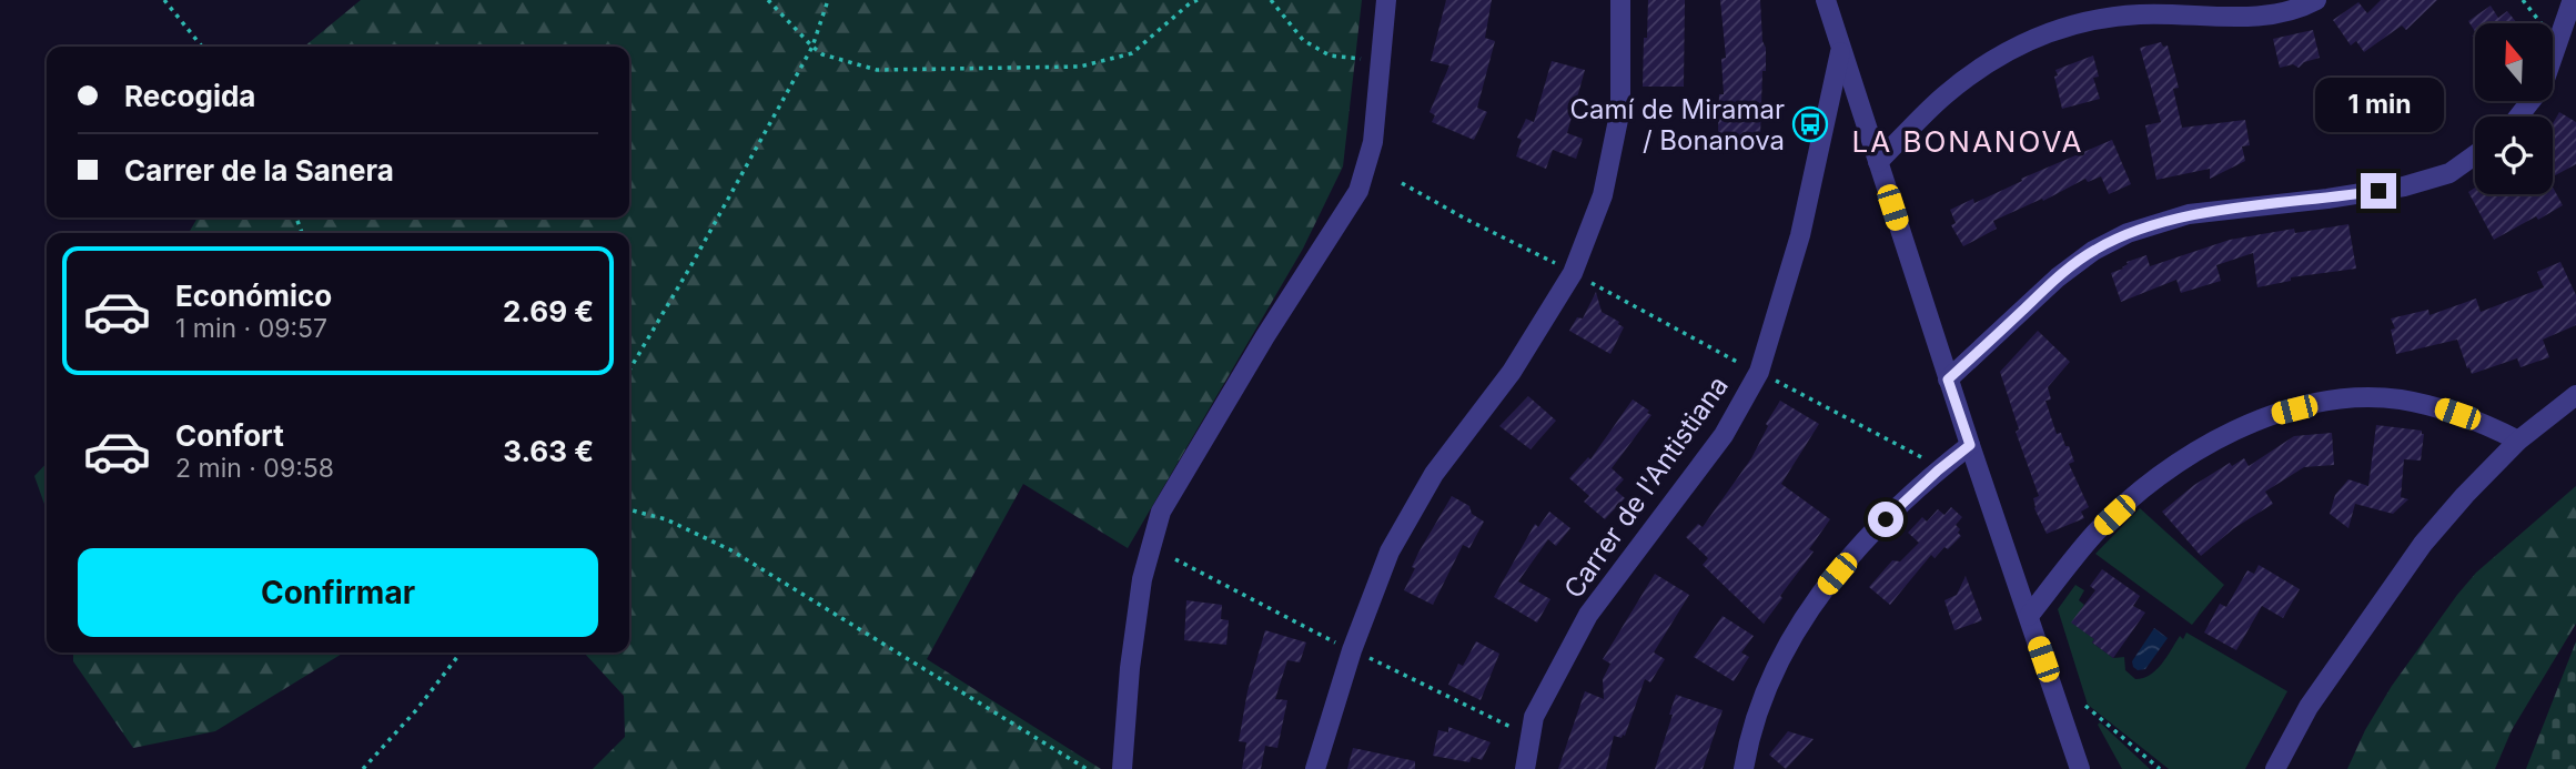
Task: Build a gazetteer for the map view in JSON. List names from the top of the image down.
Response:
{
  "streets": {
    "street": ["Carrer de l'Antistiana"]
  },
  "districts": ["LA BONANOVA"],
  "places": {
    "bus stop": ["Camí de Miramar / Bonanova"]
  },
  "north": "top",
  "page": {
    "banner": ["Recogida", "Carrer de la Sanera"],
    "bubble": "1 min",
    "list": [
      {
        "name": "Económico",
        "note": "1 min · 09:57",
        "value": "2.69 €"
      },
      {
        "name": "Confort",
        "note": "2 min · 09:58",
        "value": "3.63 €"
      }
    ],
    "buttons": "Confirmar"
  }
}
